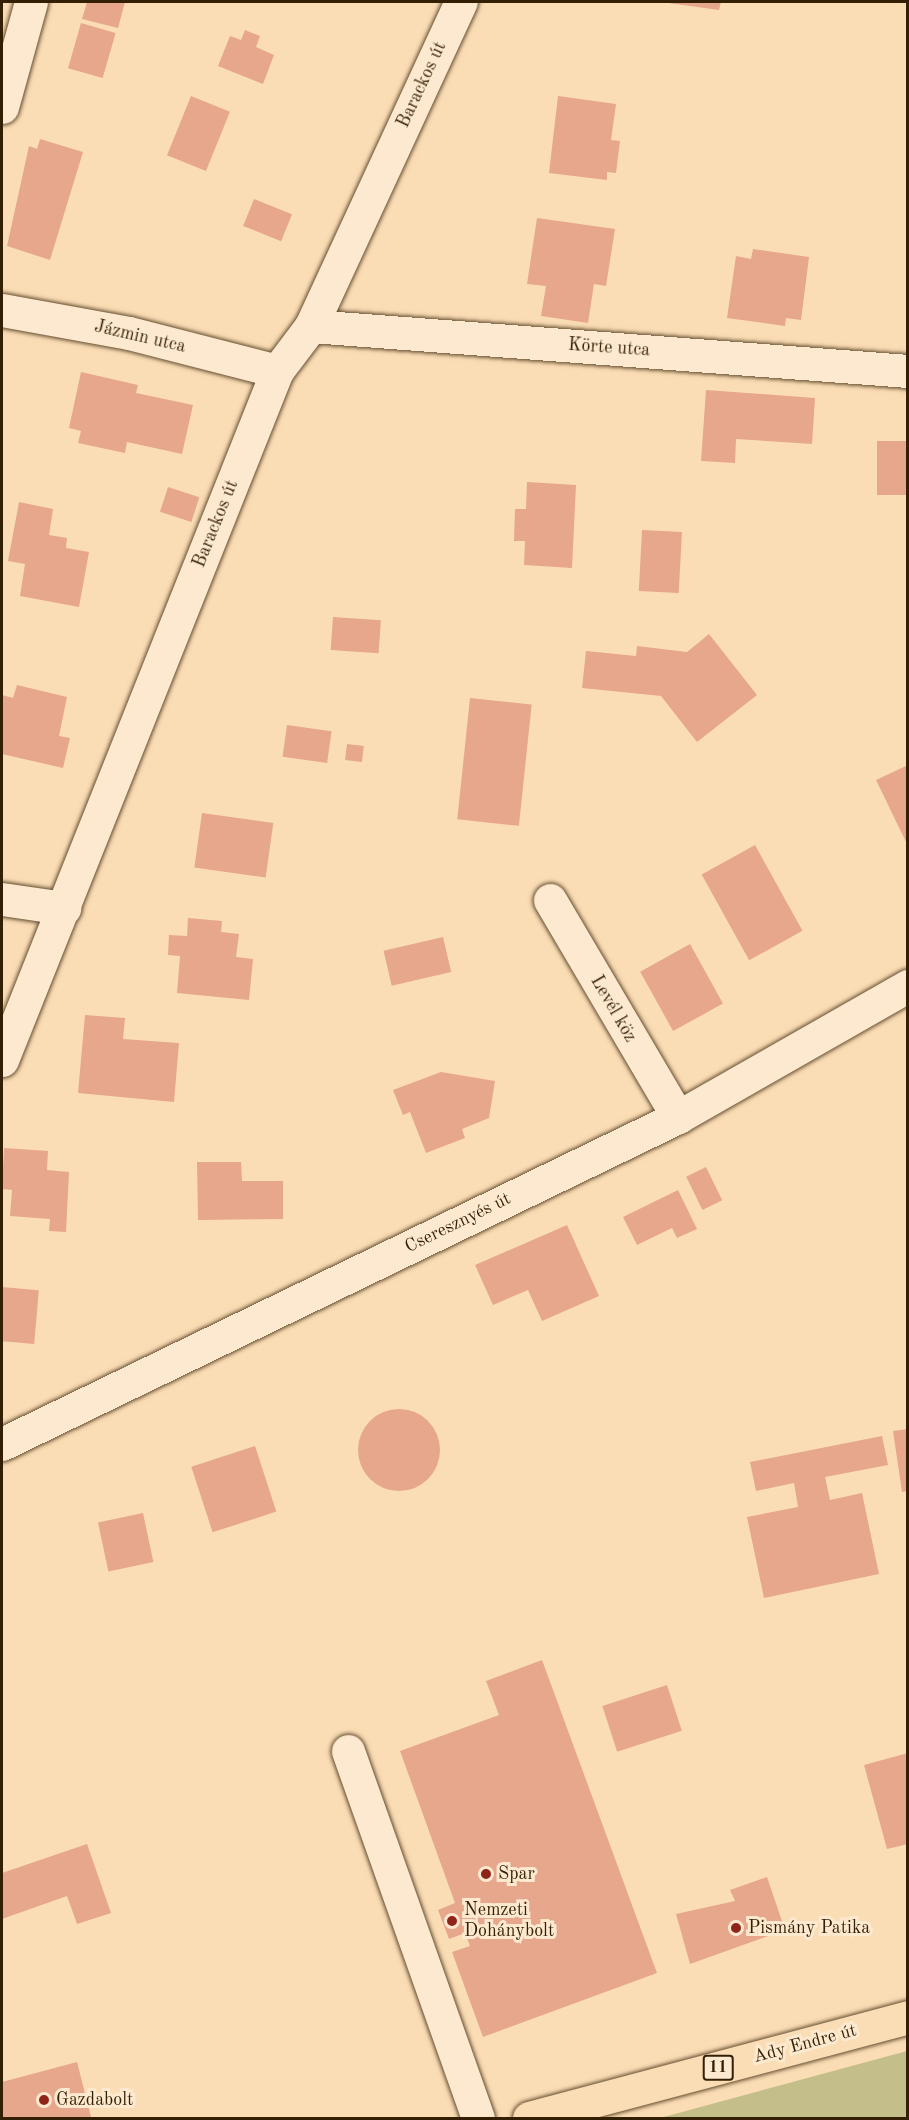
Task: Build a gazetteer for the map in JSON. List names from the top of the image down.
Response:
{
  "streets": {
    "main road": ["Ady Endre út", "11"],
    "street": [
      "Barackos út",
      "Jázmin utca",
      "Körte utca",
      "Levél köz",
      "Cseresznyés út"
    ]
  },
  "crossings": [
    ["Barackos út", "Jázmin utca"],
    ["Barackos út", "Körte utca"],
    ["Levél köz", "Cseresznyés út"]
  ],
  "places": [
    "Spar",
    "Nemzeti Dohánybolt",
    "Pismány Patika",
    "Gazdabolt"
  ]
}
